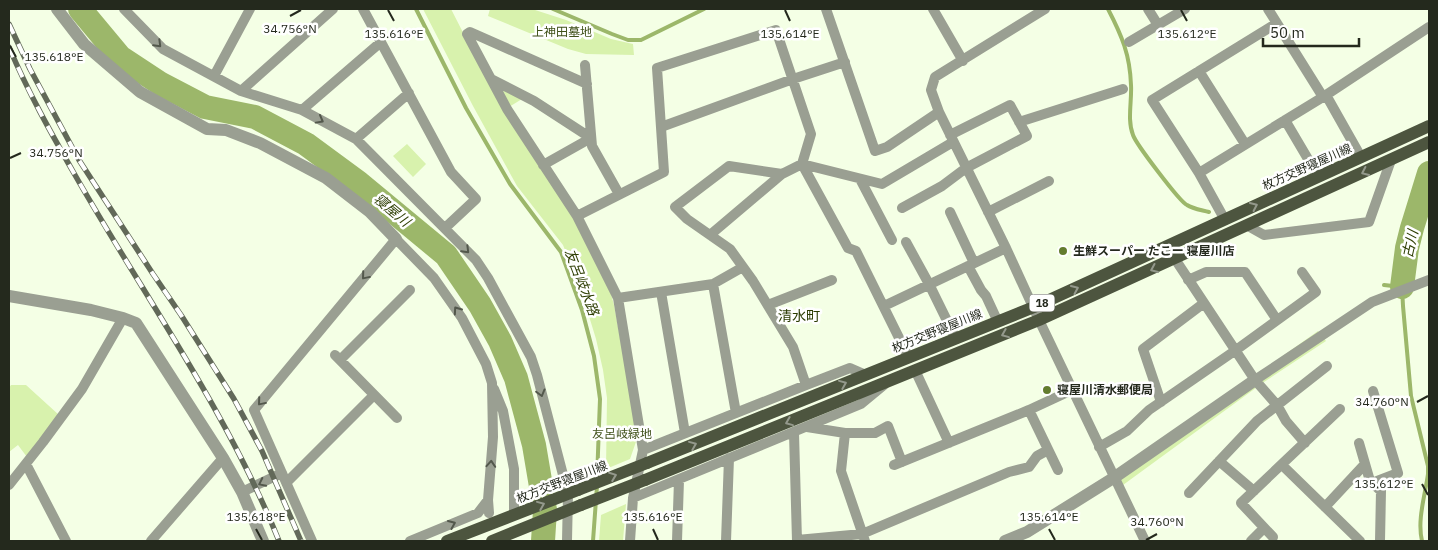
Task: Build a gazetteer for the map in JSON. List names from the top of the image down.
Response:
{
  "streets": {
    "main road": ["枚方交野寝屋川線", "18"]
  },
  "districts": ["清水町"],
  "water": ["寝屋川", "古川", "友呂岐水路"],
  "parks": ["上神田墓地", "友呂岐緑地"],
  "places": ["生鮮スーパー たこー 寝屋川店", "寝屋川清水郵便局"],
  "scale_bar": "50 m",
  "coordinates": [
    "34.756°N",
    "135.616°E",
    "135.614°E",
    "135.612°E",
    "135.618°E",
    "34.760°N"
  ]
}
